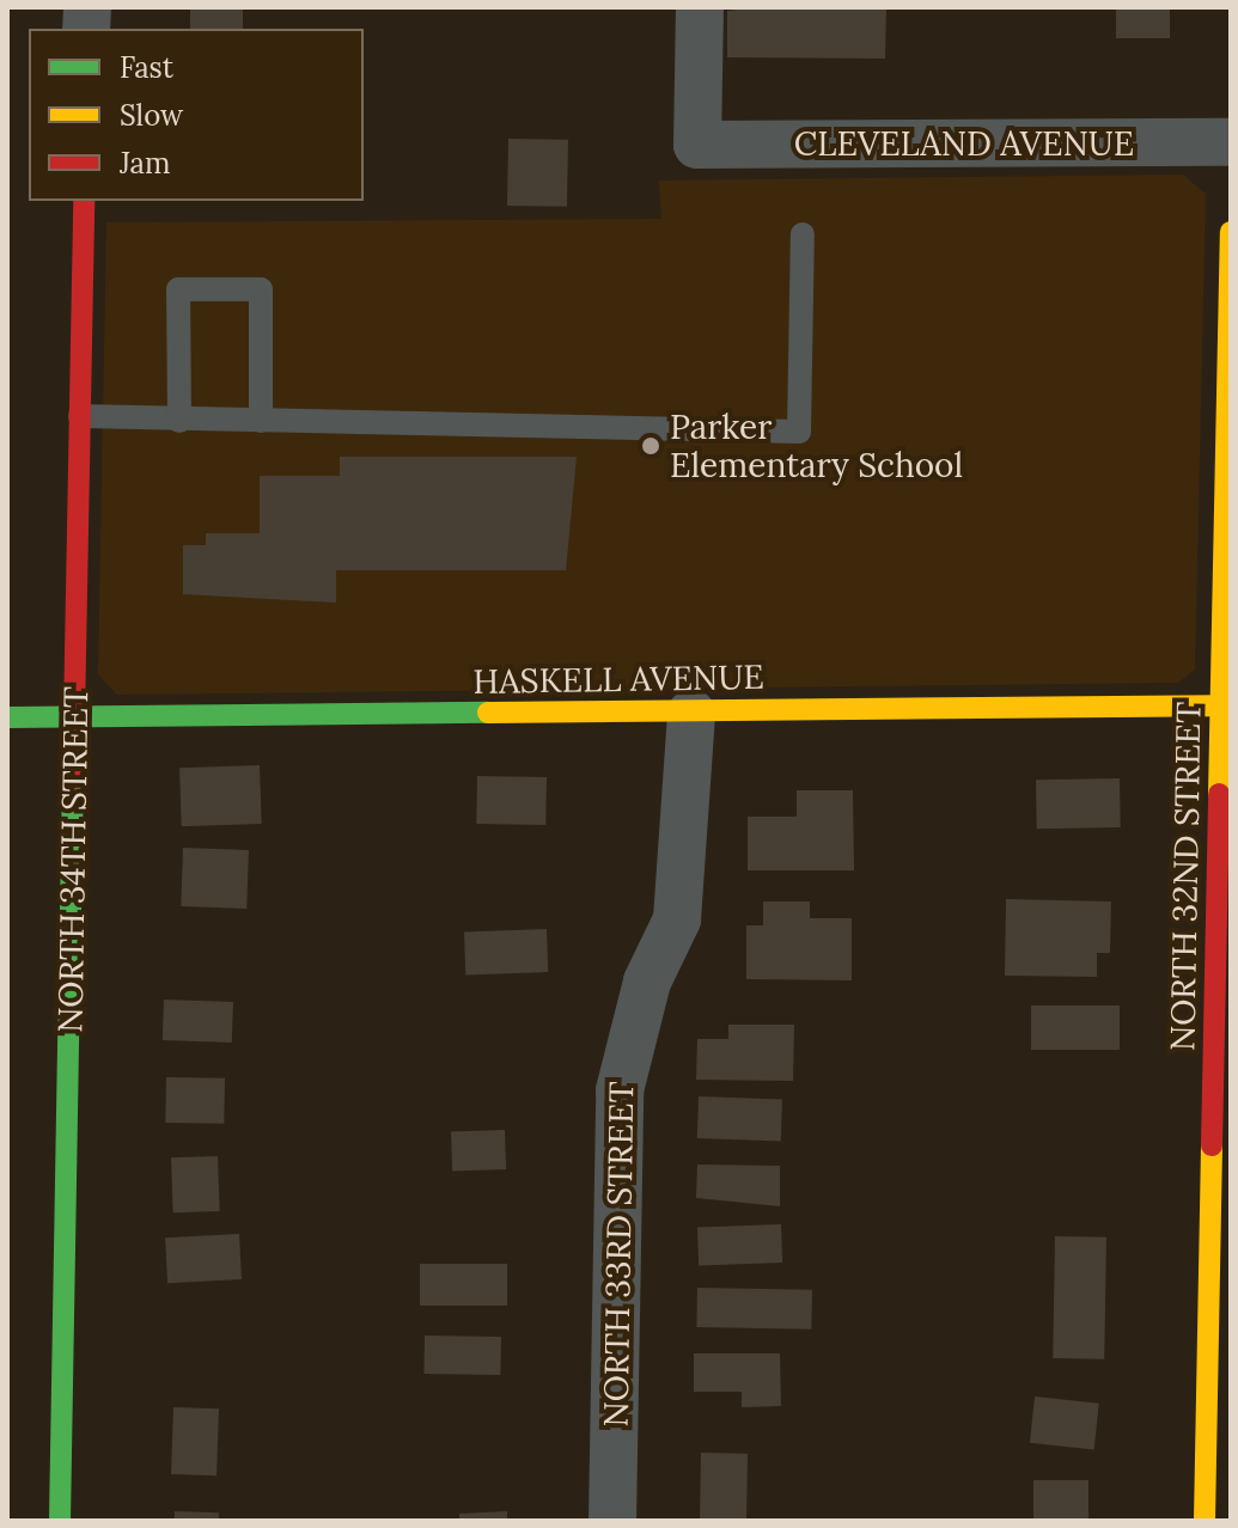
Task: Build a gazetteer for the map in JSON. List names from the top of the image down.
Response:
{
  "streets": {
    "street": [
      "CLEVELAND AVENUE",
      "HASKELL AVENUE",
      "NORTH 34TH STREET",
      "NORTH 32ND STREET",
      "NORTH 33RD STREET"
    ]
  },
  "crossings": [
    ["HASKELL AVENUE", "NORTH 34TH STREET"],
    ["HASKELL AVENUE", "NORTH 32ND STREET"],
    ["HASKELL AVENUE", "NORTH 33RD STREET"]
  ],
  "places": ["Parker Elementary School"],
  "legend": ["Fast", "Slow", "Jam"]
}
